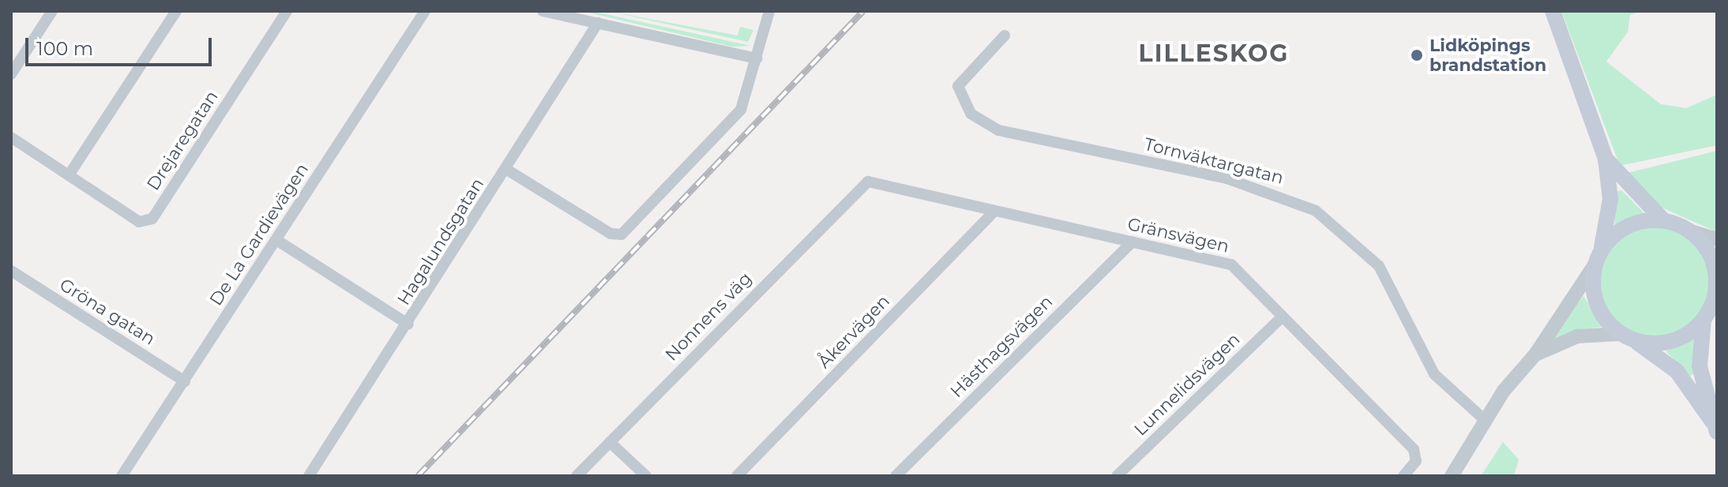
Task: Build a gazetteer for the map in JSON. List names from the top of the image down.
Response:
{
  "streets": {
    "street": [
      "Drejaregatan",
      "Tornväktargatan",
      "De La Gardievägen",
      "Gränsvägen",
      "Hagalundsgatan",
      "Gröna gatan",
      "Nonnens väg",
      "Åkervägen",
      "Hästhagsvägen",
      "Lunnelidsvägen"
    ]
  },
  "crossings": [
    ["De La Gardievägen", "Gröna gatan"],
    ["Gränsvägen", "Nonnens väg"],
    ["Gränsvägen", "Åkervägen"],
    ["Gränsvägen", "Hästhagsvägen"],
    ["Gränsvägen", "Lunnelidsvägen"]
  ],
  "districts": ["LILLESKOG"],
  "places": ["Lidköpings brandstation"],
  "scale_bar": "100 m"
}
